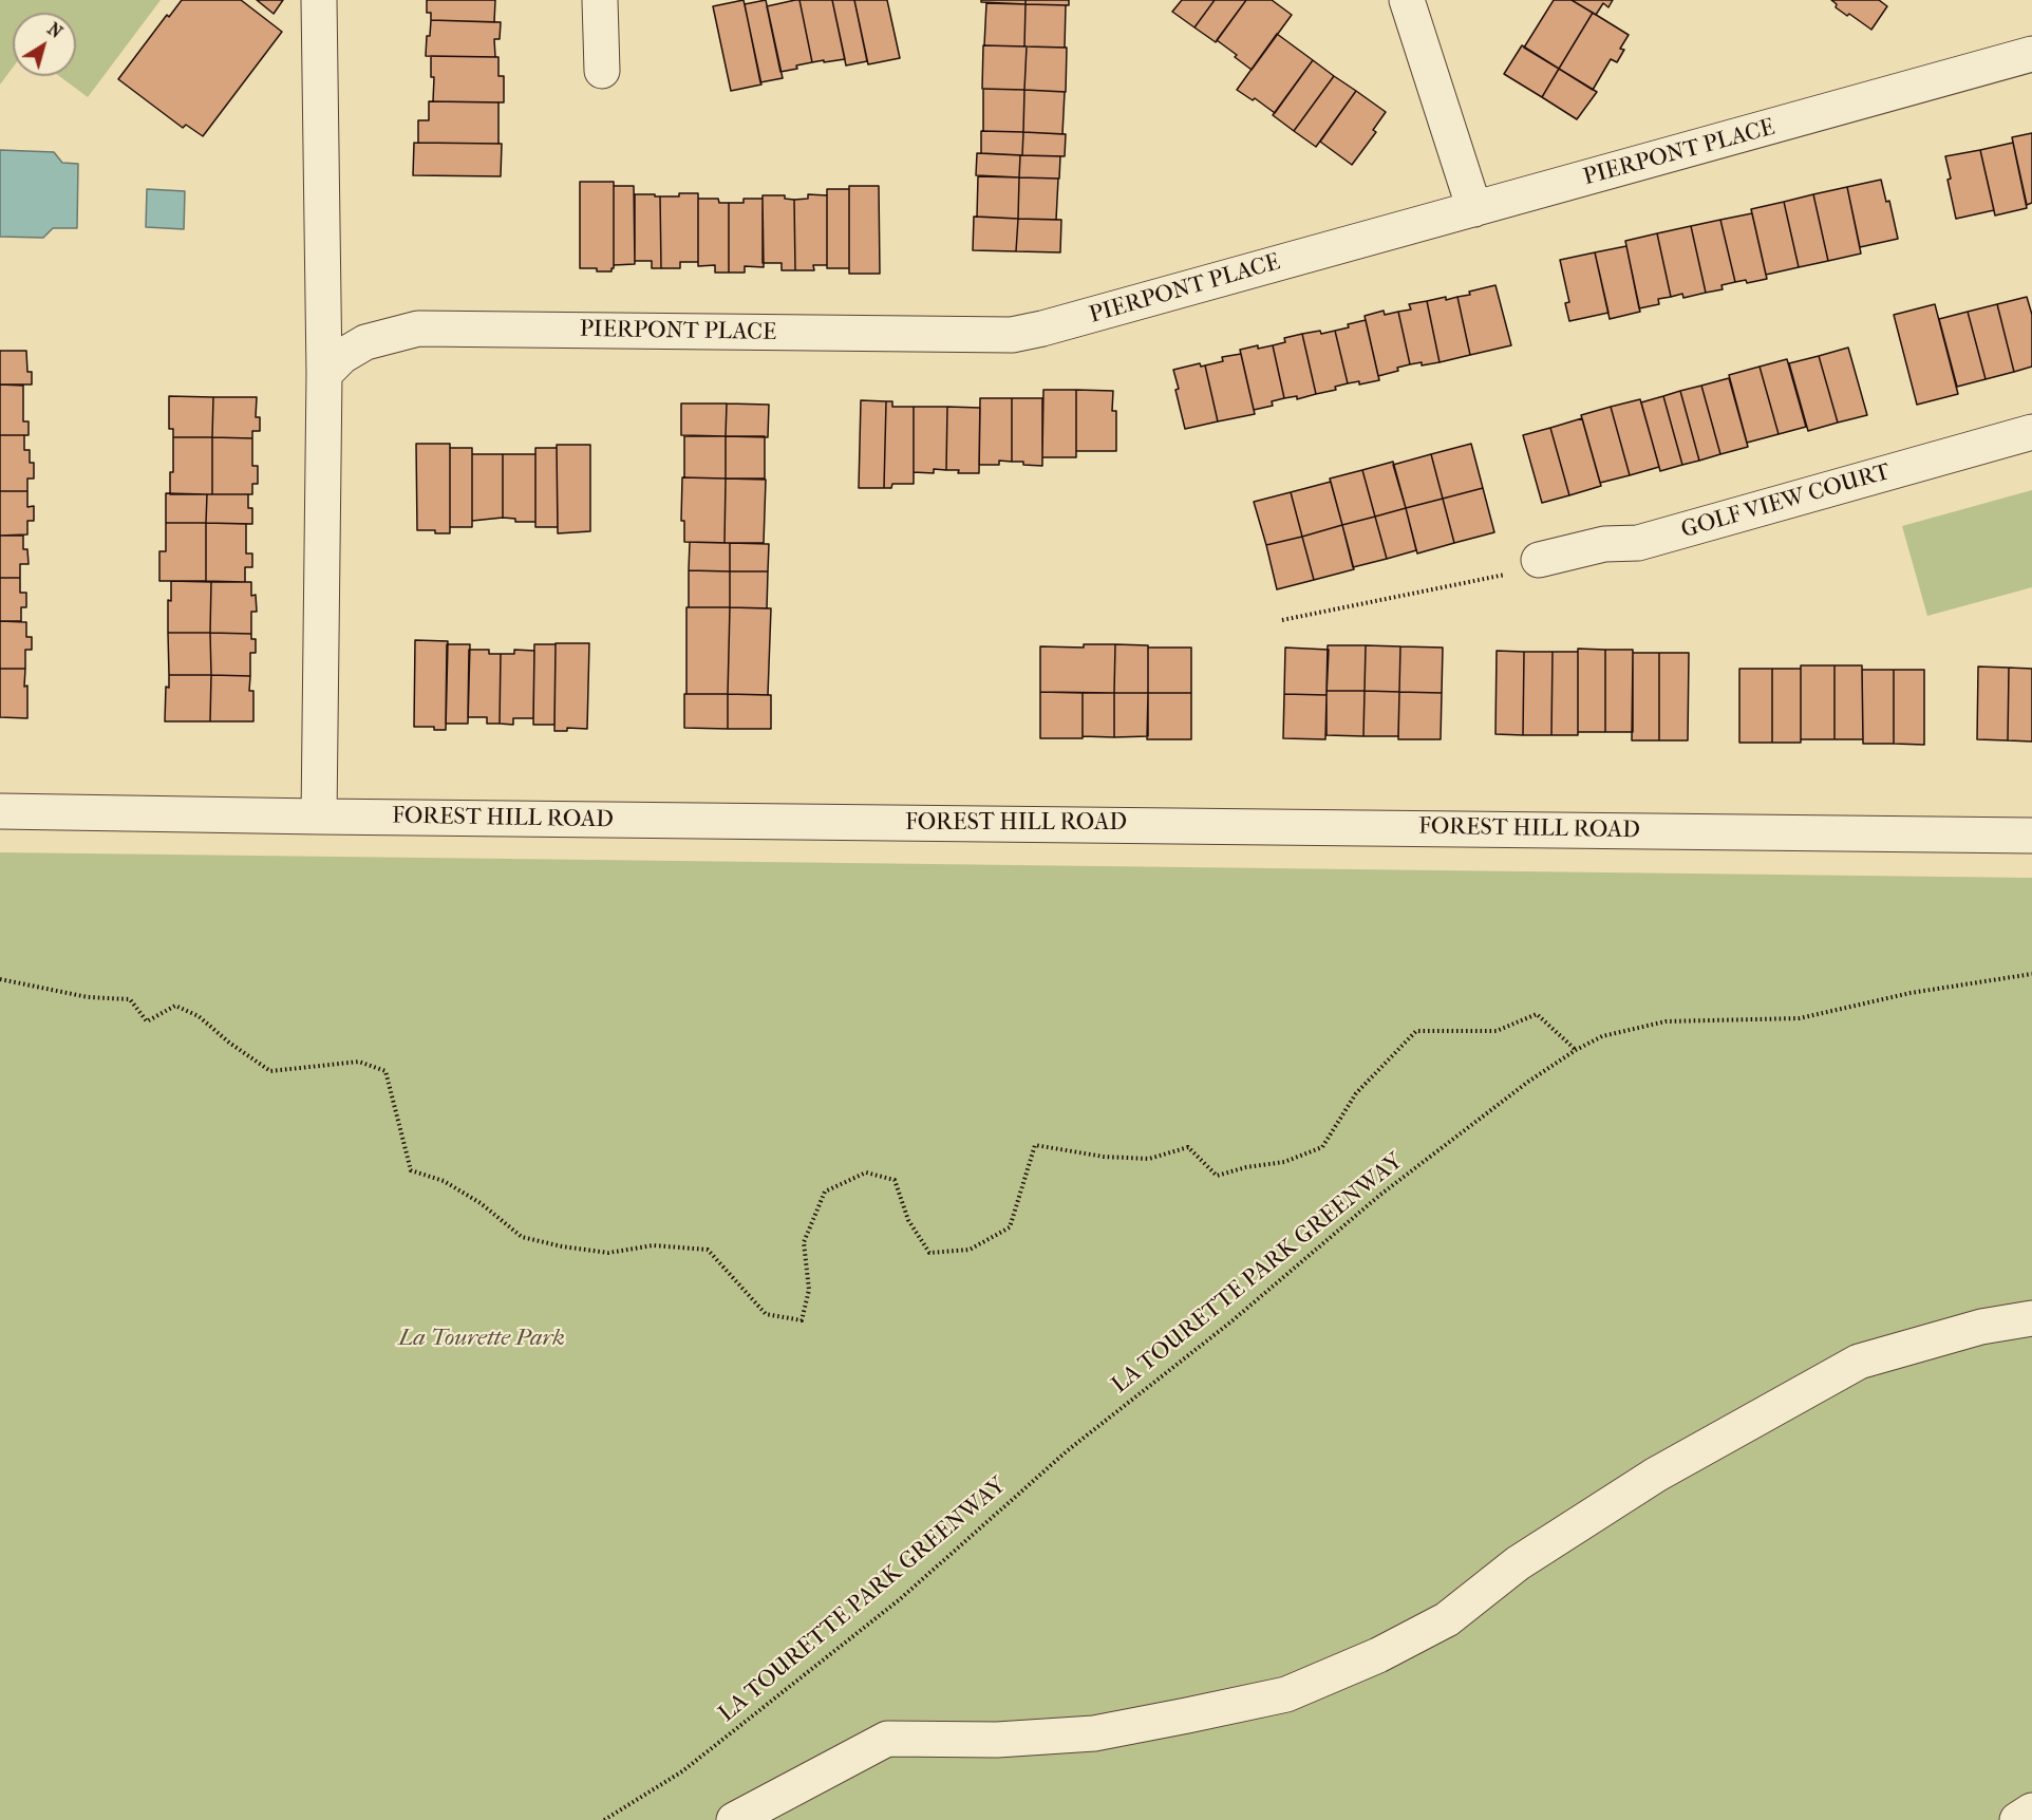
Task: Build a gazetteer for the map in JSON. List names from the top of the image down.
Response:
{
  "streets": {
    "street": ["PIERPONT PLACE", "GOLF VIEW COURT", "FOREST HILL ROAD"],
    "path": ["LA TOURETTE PARK GREENWAY"]
  },
  "parks": ["La Tourette Park"],
  "north": "top right"
}
